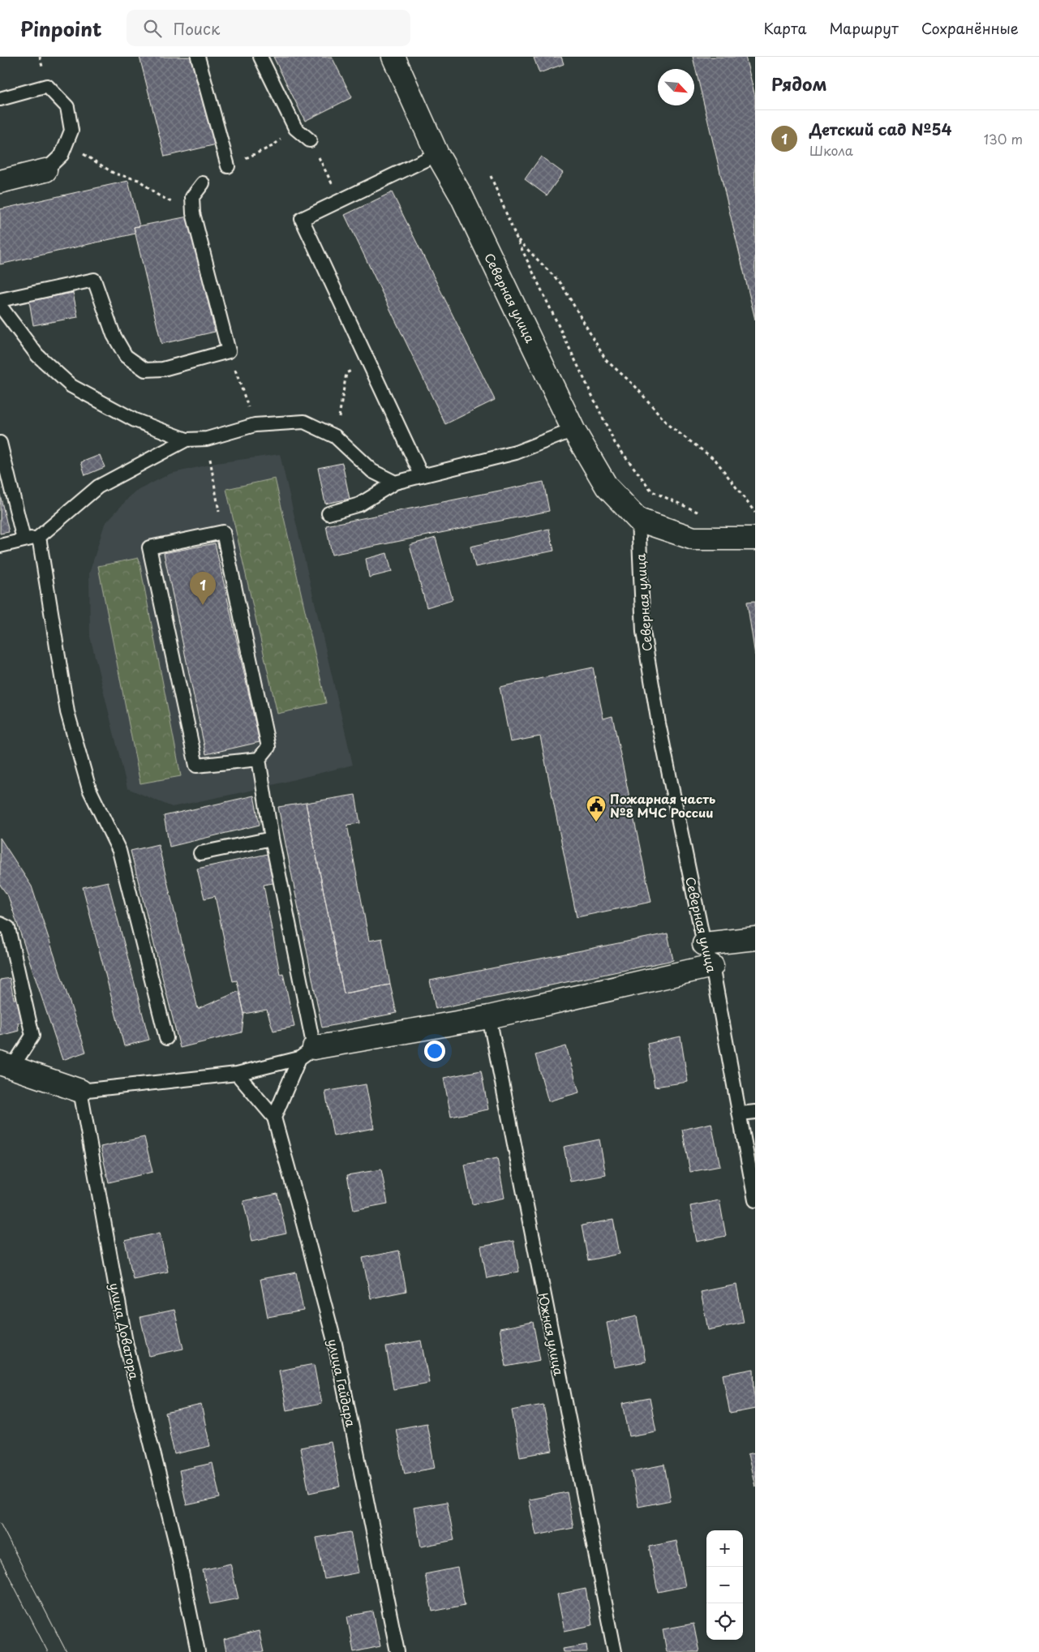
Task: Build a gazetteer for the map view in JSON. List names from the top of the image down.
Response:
{
  "streets": {
    "main road": ["Северная улица"],
    "lane": ["улица Доватора", "Южная улица", "улица Гайдара"]
  },
  "places": {
    "public building": ["Пожарная часть №8 МЧС России"]
  },
  "north": "bottom right",
  "page": {
    "header": "Pinpoint",
    "search": "Поиск",
    "nav": ["Карта", "Маршрут", "Сохранённые"],
    "heading": "Рядом",
    "list": [
      {
        "mark": "1",
        "name": "Детский сад №54",
        "note": "Школа",
        "value": "130 m"
      }
    ],
    "pins": "1",
    "map_buttons": ["+", "−"]
  }
}
